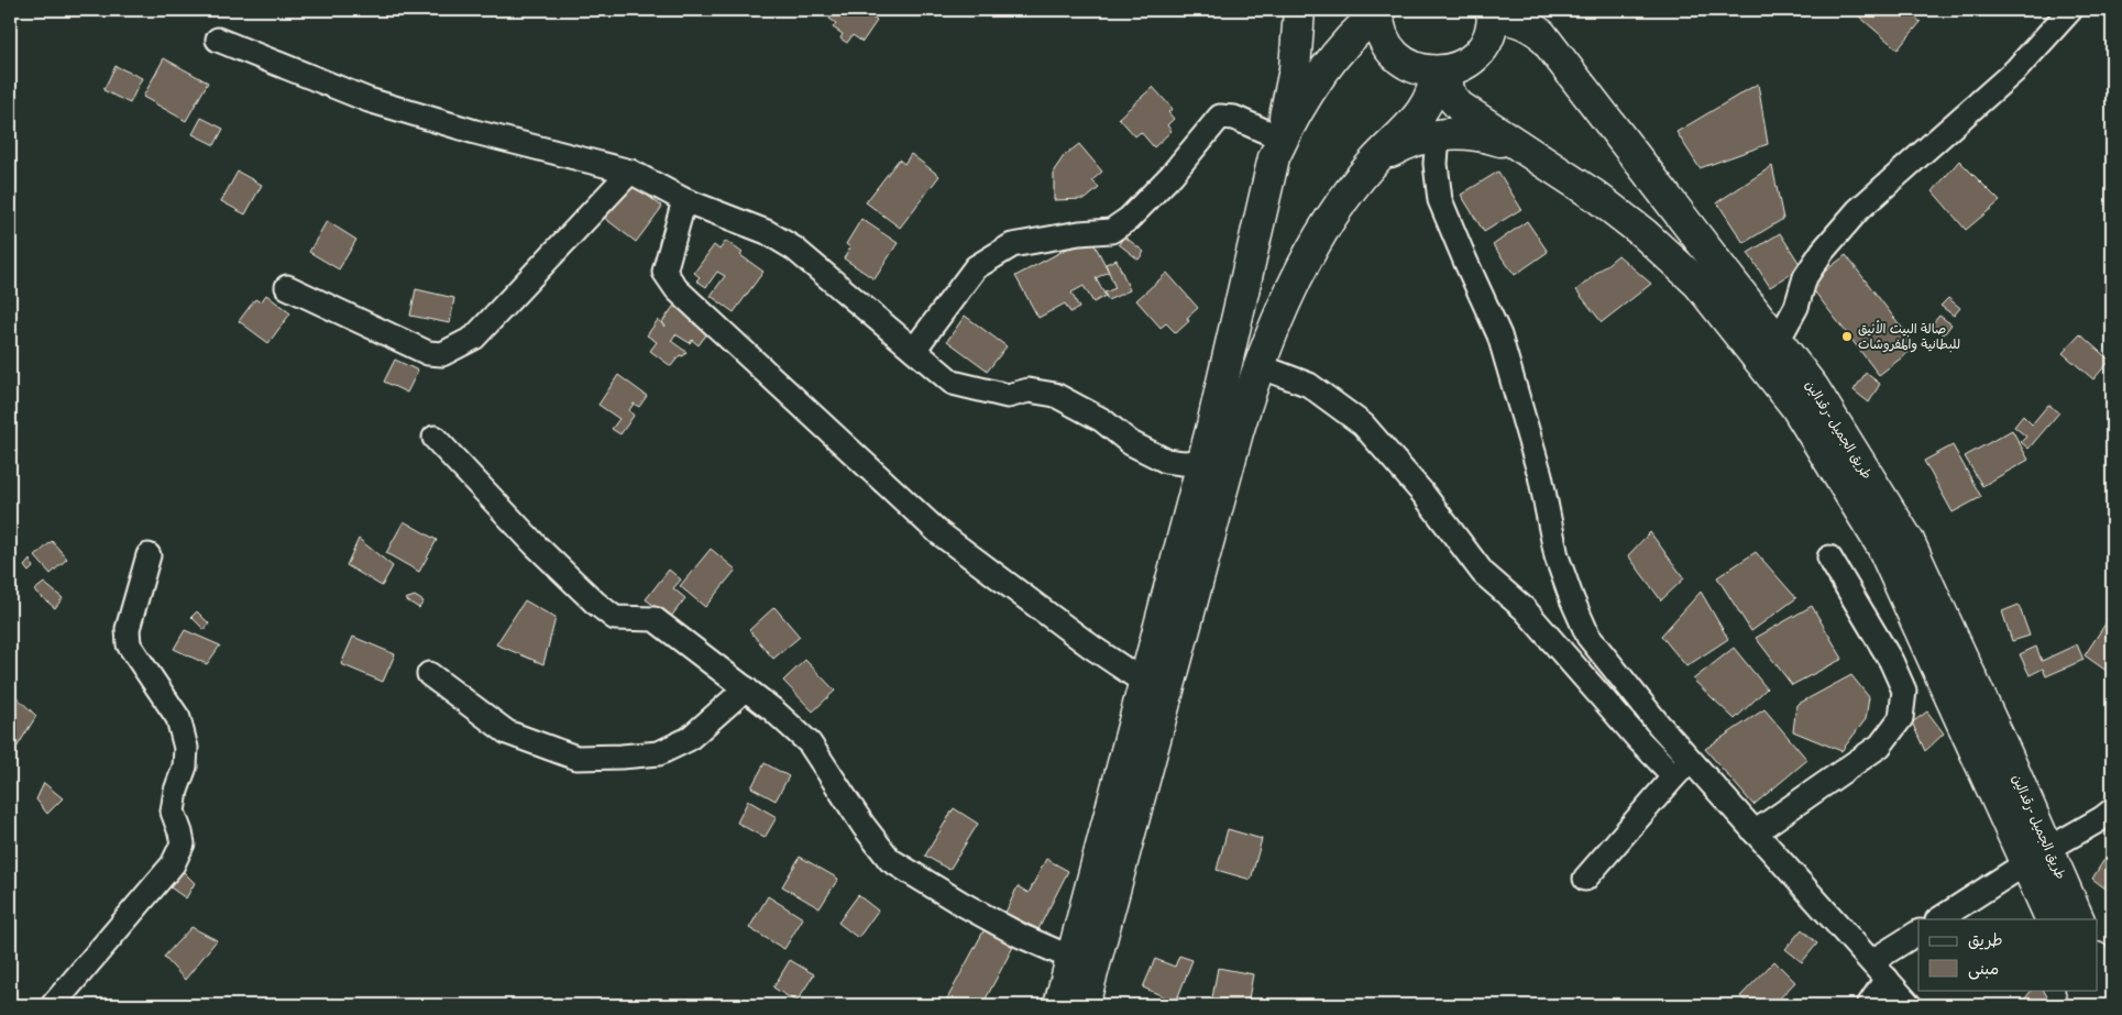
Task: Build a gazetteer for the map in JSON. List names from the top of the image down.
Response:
{
  "streets": {
    "main road": ["طريق الجميل -رقدالين"]
  },
  "places": ["صالة البيت الأنيق للبطانية والمفروشات"],
  "legend": ["طريق", "مبنى"]
}
